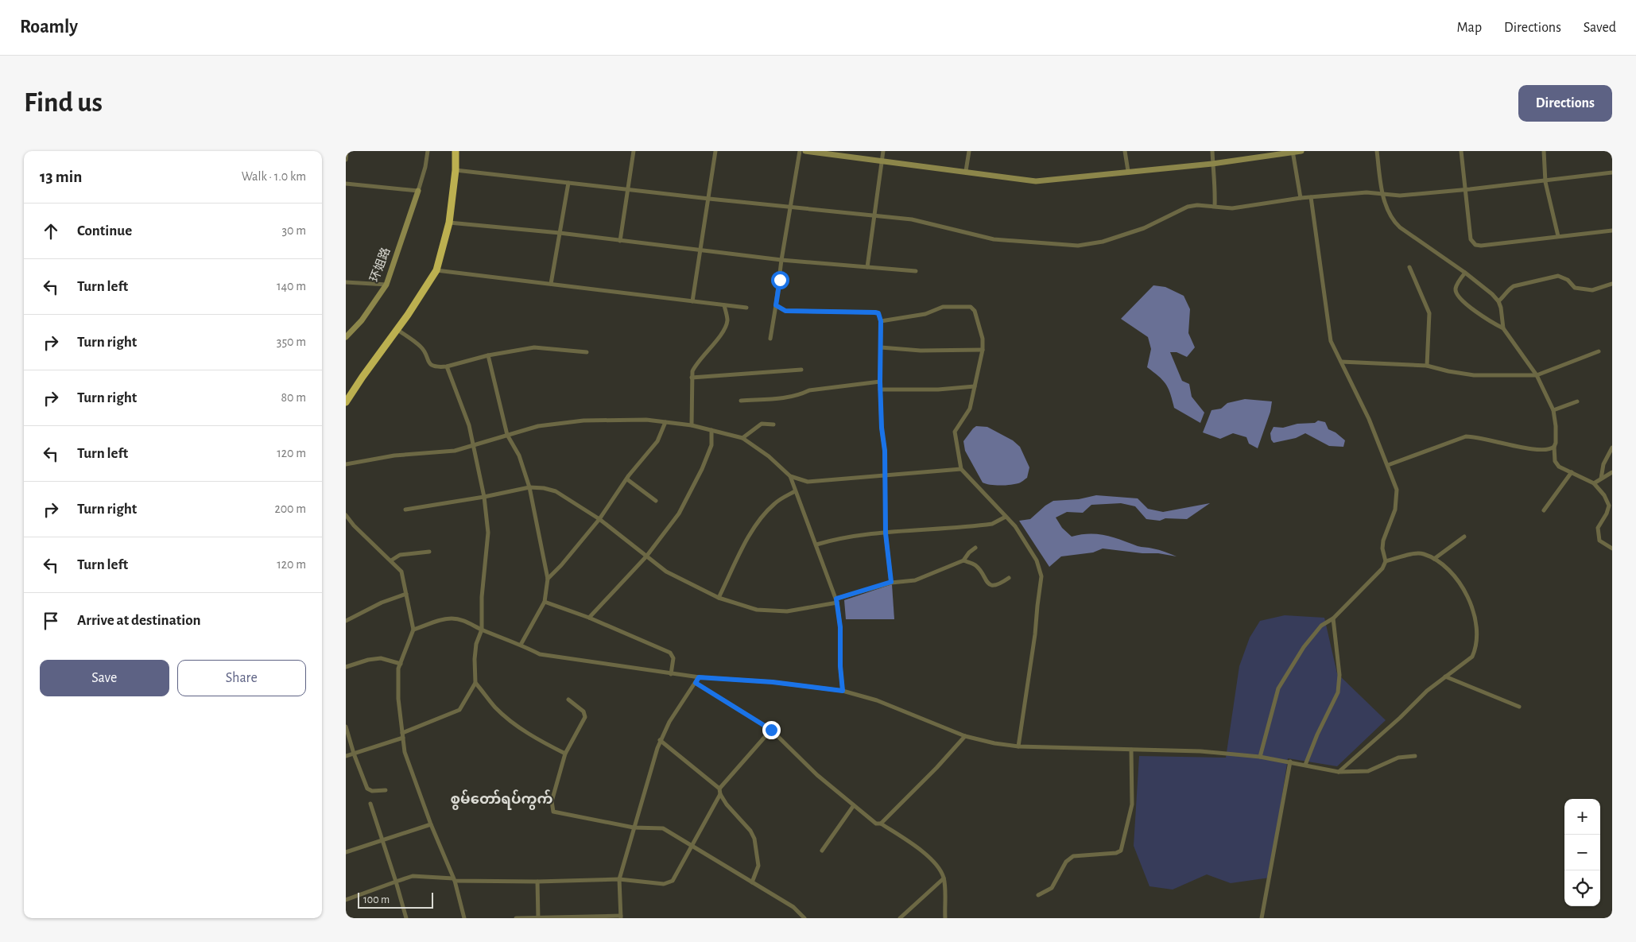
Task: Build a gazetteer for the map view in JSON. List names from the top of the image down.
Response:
{
  "streets": {
    "street": ["环姐路"]
  },
  "districts": ["စွမ်တော်ရပ်ကွက်"],
  "scale_bar": "100 m",
  "page": {
    "header": "Roamly",
    "nav": ["Map", "Directions", "Saved"],
    "buttons": [
      "Directions",
      ["Save", "Share"]
    ],
    "title": "Find us",
    "heading": ["13 min", "Walk · 1.0 km"],
    "list": [
      ["Continue", "30 m"],
      ["Turn left", "140 m"],
      ["Turn right", "350 m"],
      ["Turn right", "80 m"],
      ["Turn left", "120 m"],
      ["Turn right", "200 m"],
      ["Turn left", "120 m"],
      "Arrive at destination"
    ],
    "map_buttons": ["+", "−"],
    "scale": "100 m"
  }
}
